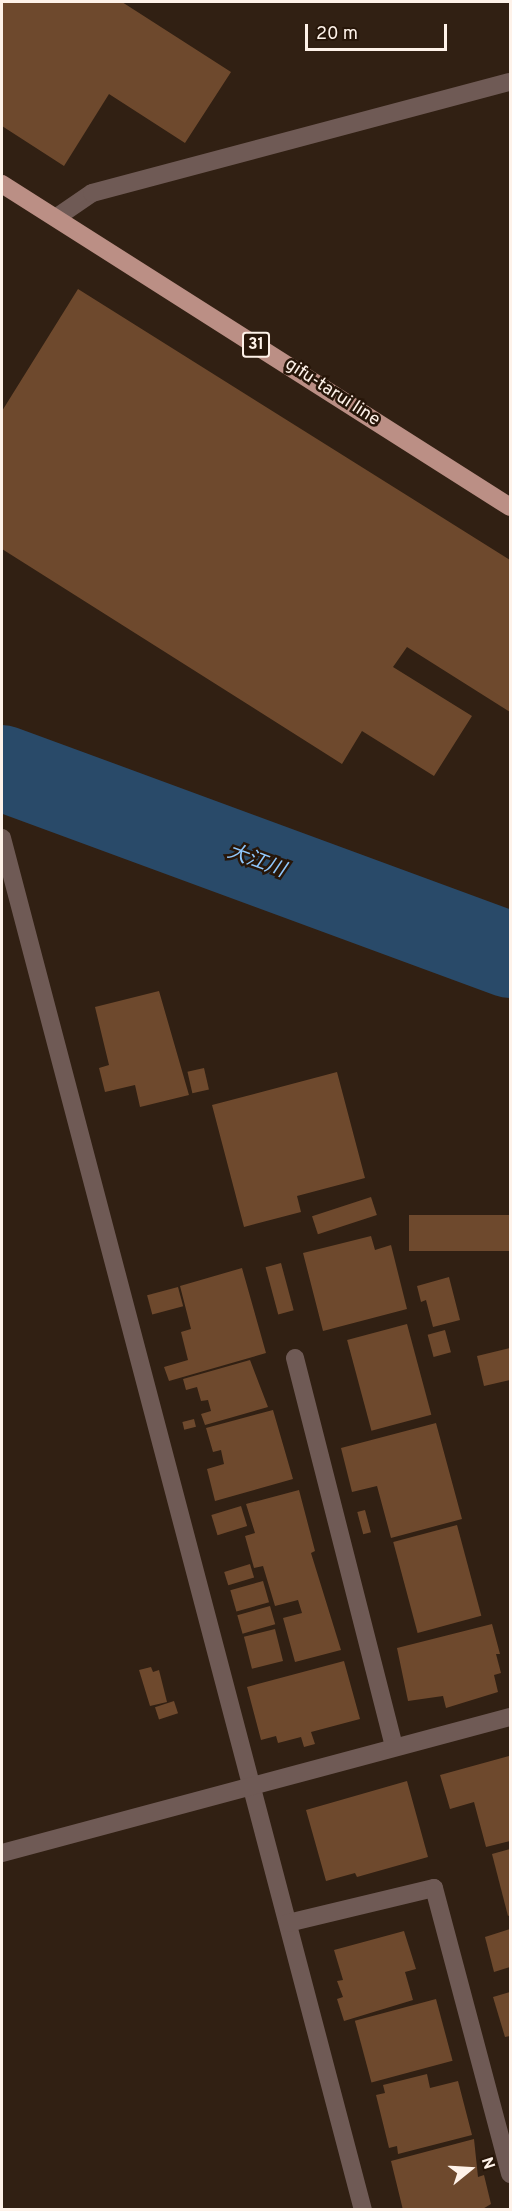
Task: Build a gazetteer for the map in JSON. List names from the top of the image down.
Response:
{
  "streets": {
    "main road": ["31", "gifu-tarui line"]
  },
  "water": ["大江川"],
  "scale_bar": "20 m",
  "north": "right"
}
